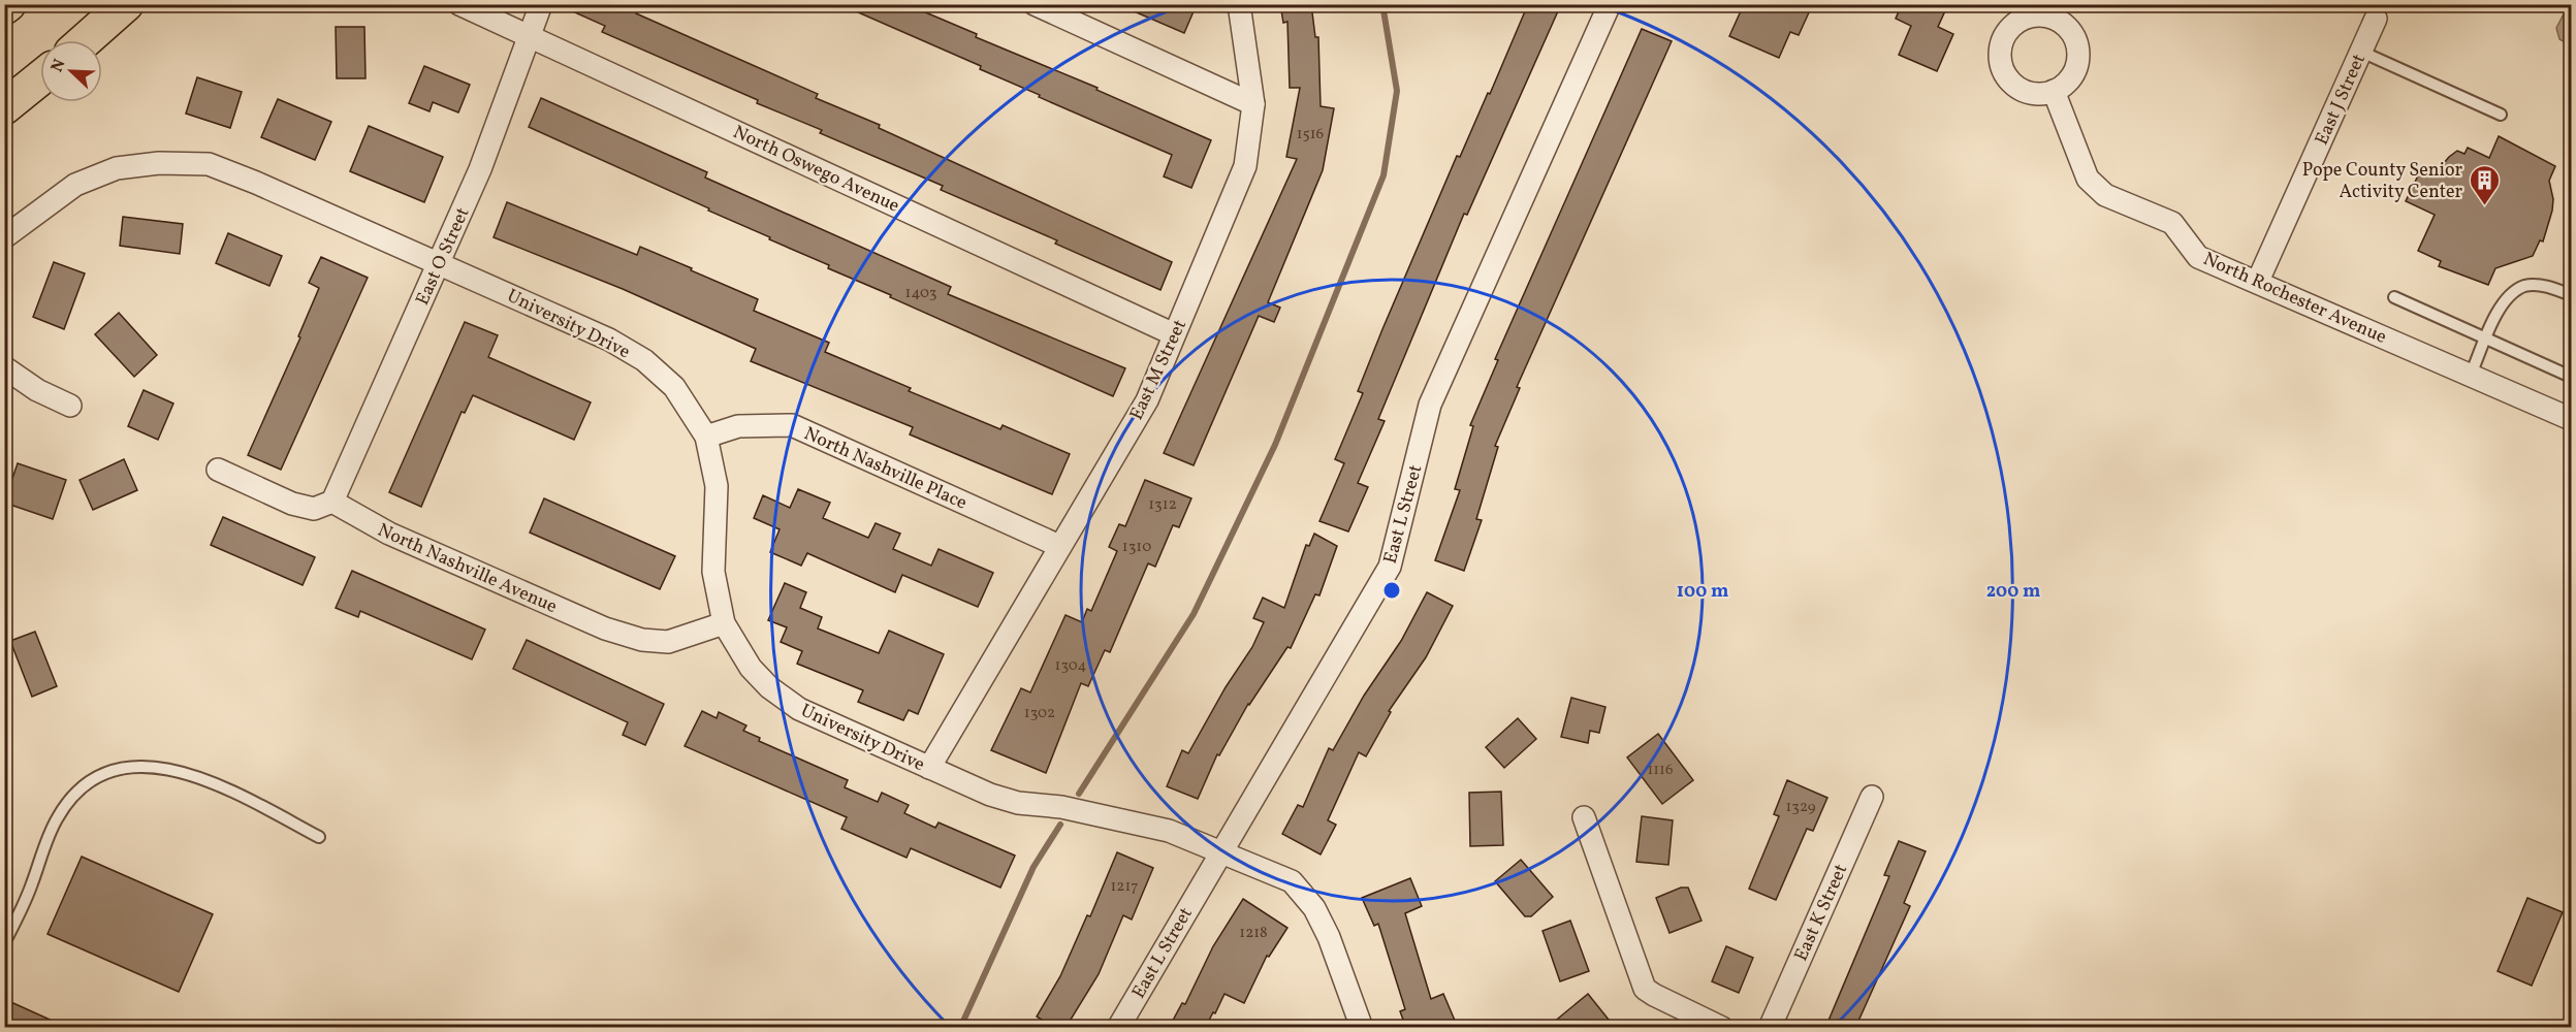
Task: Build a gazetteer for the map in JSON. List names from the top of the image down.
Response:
{
  "streets": {
    "street": [
      "East J Street",
      "North Oswego Avenue",
      "East O Street",
      "North Rochester Avenue",
      "University Drive",
      "East M Street",
      "North Nashville Place",
      "East L Street",
      "North Nashville Avenue",
      "East K Street"
    ]
  },
  "crossings": [
    ["East J Street", "North Rochester Avenue"],
    ["North Oswego Avenue", "East O Street"],
    ["North Oswego Avenue", "East M Street"],
    ["East O Street", "University Drive"],
    ["East O Street", "North Nashville Avenue"],
    ["University Drive", "East M Street"],
    ["University Drive", "North Nashville Place"],
    ["University Drive", "East L Street"],
    ["University Drive", "North Nashville Avenue"],
    ["East M Street", "North Nashville Place"]
  ],
  "places": {
    "building": ["Pope County Senior Activity Center"]
  },
  "house_numbers": [
    "1516",
    "1403",
    "1312",
    "1310",
    "1304",
    "1302",
    "1116",
    "1329",
    "1217",
    "1218"
  ],
  "north": "top left",
  "rings": ["100 m", "200 m"]
}
